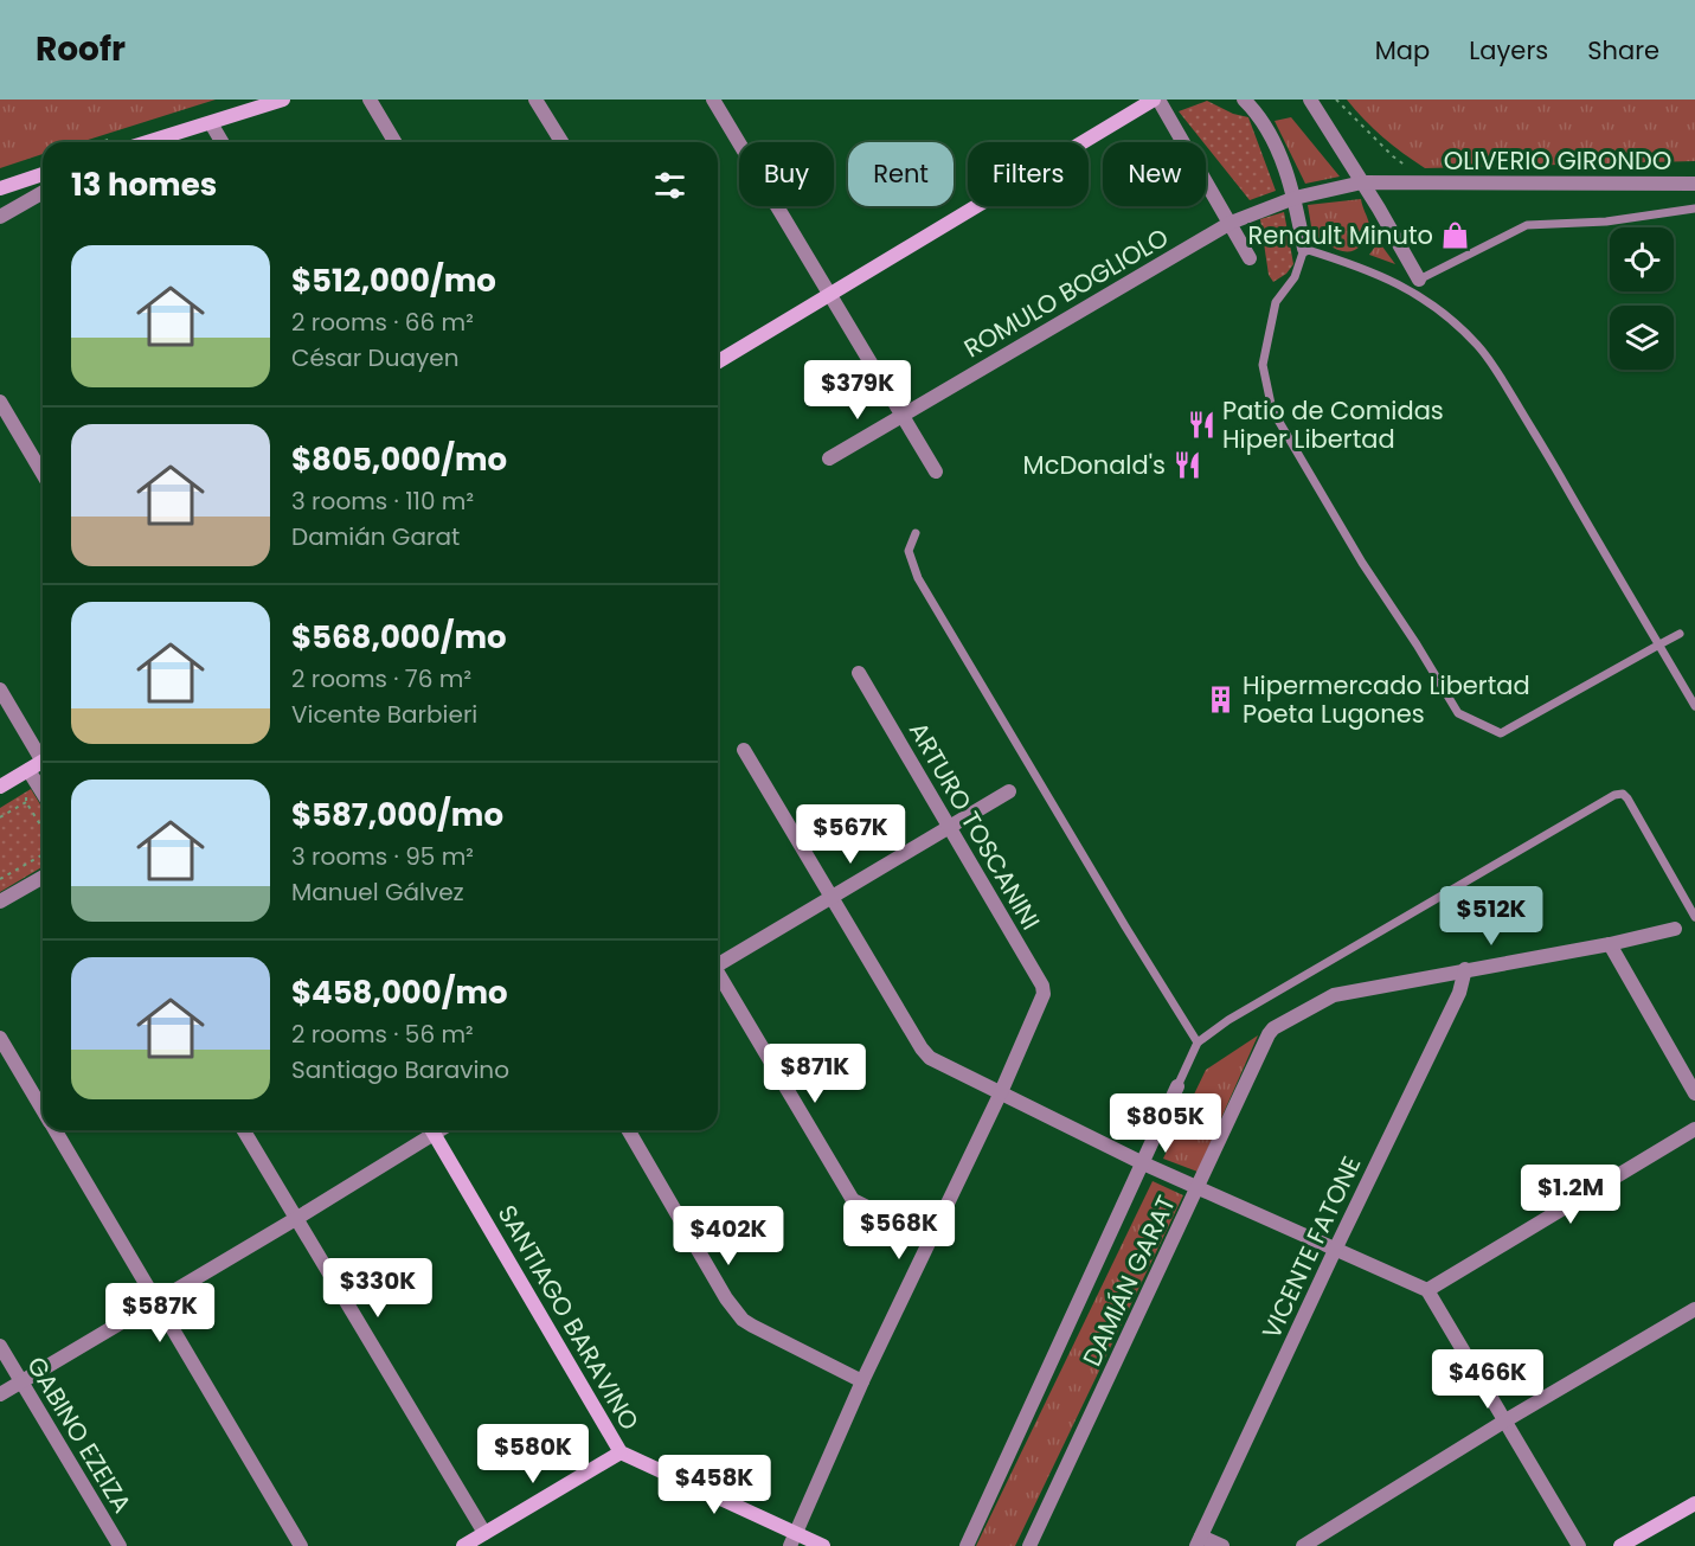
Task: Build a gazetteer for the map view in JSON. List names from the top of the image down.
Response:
{
  "streets": {
    "main road": ["SANTIAGO BARAVINO"],
    "street": [
      "OLIVERIO GIRONDO",
      "ROMULO BOGLIOLO",
      "ARTURO TOSCANINI",
      "VICENTE FATONE",
      "DAMIÁN GARAT",
      "GABINO EZEIZA"
    ]
  },
  "crossings": [
    ["OLIVERIO GIRONDO", "ROMULO BOGLIOLO"],
    ["VICENTE FATONE", "DAMIÁN GARAT"]
  ],
  "places": {
    "shop": ["Renault Minuto"],
    "restaurant": ["Patio de Comidas Hiper Libertad", "McDonald's"],
    "building": ["Hipermercado Libertad Poeta Lugones"]
  },
  "page": {
    "header": "Roofr",
    "nav": ["Map", "Layers", "Share"],
    "chip": [
      "Buy",
      "Rent",
      "Filters",
      "New"
    ],
    "heading": "13 homes",
    "list": [
      {
        "name": "$512,000/mo",
        "note": "2 rooms · 66 m² · César Duayen"
      },
      {
        "name": "$805,000/mo",
        "note": "3 rooms · 110 m² · Damián Garat"
      },
      {
        "name": "$568,000/mo",
        "note": "2 rooms · 76 m² · Vicente Barbieri"
      },
      {
        "name": "$587,000/mo",
        "note": "3 rooms · 95 m² · Manuel Gálvez"
      },
      {
        "name": "$458,000/mo",
        "note": "2 rooms · 56 m² · Santiago Baravino"
      }
    ],
    "price": [
      "$379K",
      "$567K",
      "$512K",
      "$871K",
      "$805K",
      "$1.2M",
      "$568K",
      "$402K",
      "$330K",
      "$587K",
      "$466K",
      "$580K",
      "$458K"
    ]
  }
}
